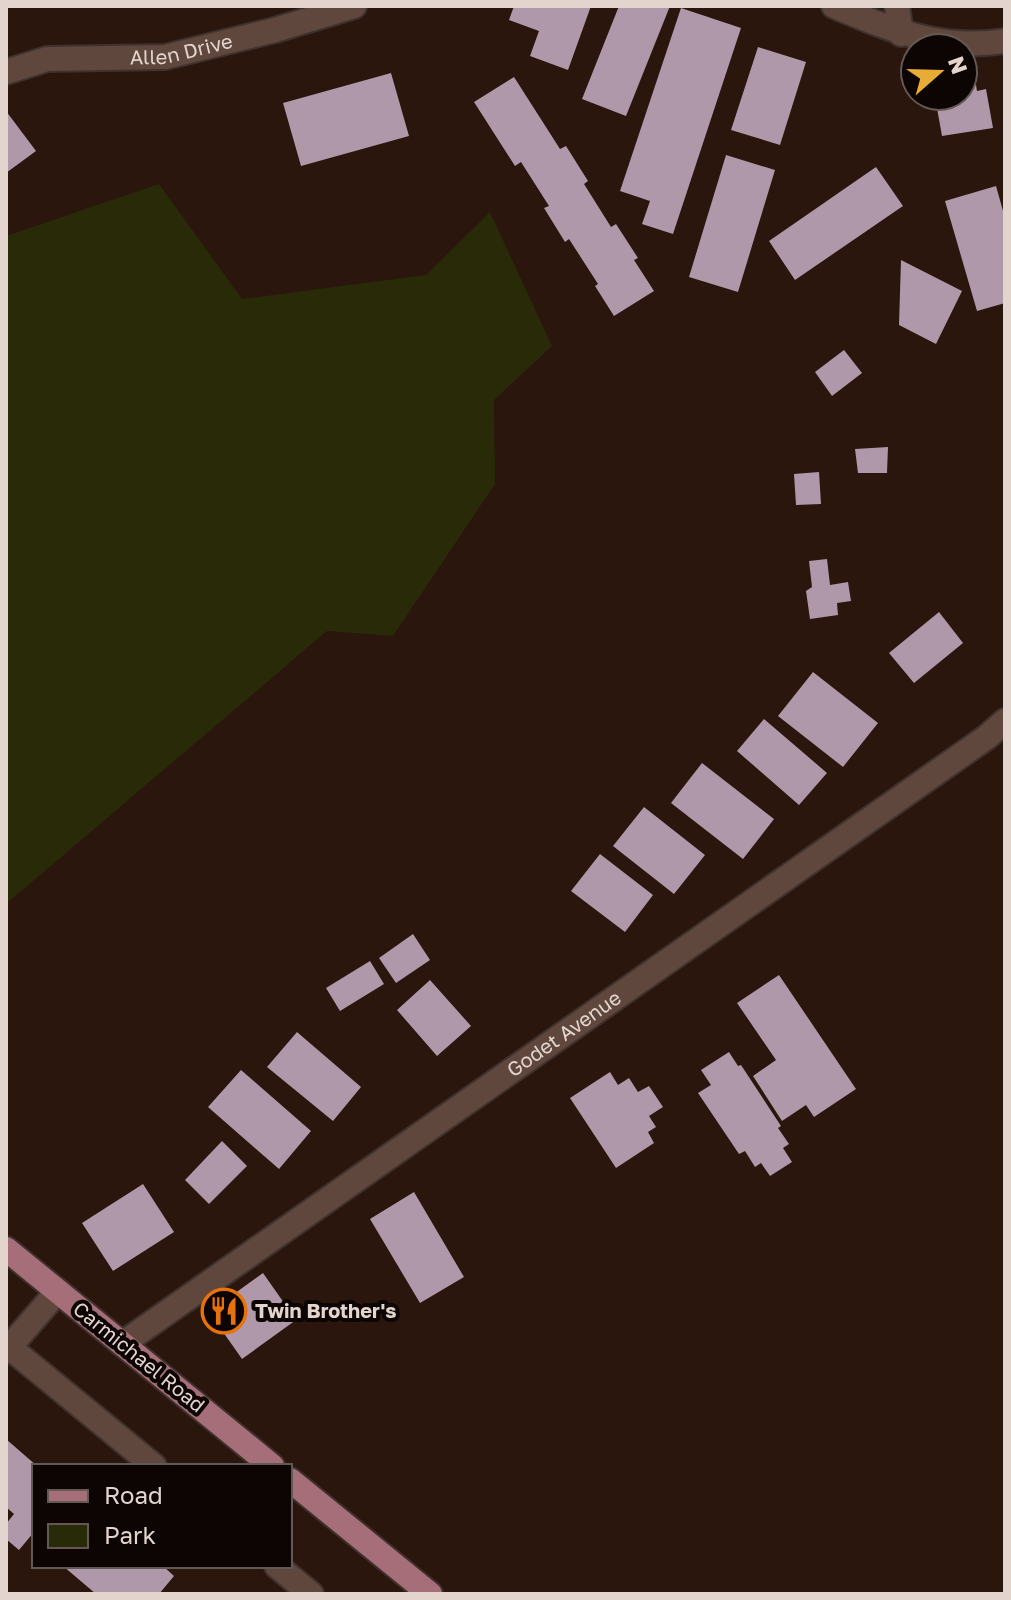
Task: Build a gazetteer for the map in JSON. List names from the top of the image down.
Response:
{
  "streets": {
    "main road": ["Carmichael Road"],
    "street": ["Allen Drive", "Godet Avenue"]
  },
  "crossings": [
    ["Godet Avenue", "Carmichael Road"]
  ],
  "places": {
    "restaurant": ["Twin Brother's"]
  },
  "legend": ["Road", "Park"],
  "north": "right"
}
